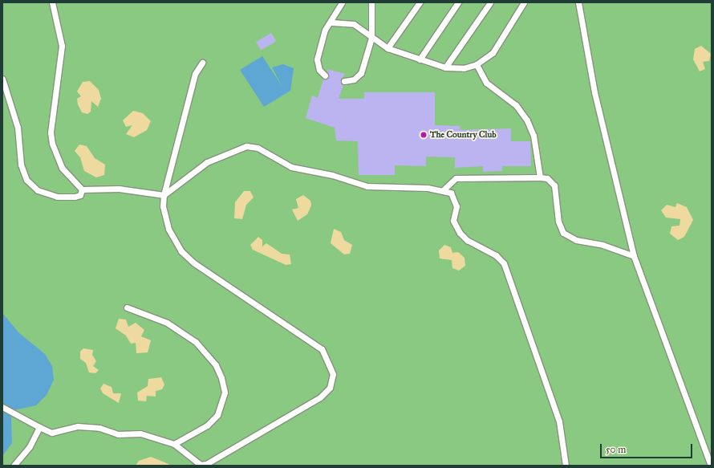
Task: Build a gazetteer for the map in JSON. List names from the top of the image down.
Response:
{
  "places": ["The Country Club"],
  "scale_bar": "50 m"
}
